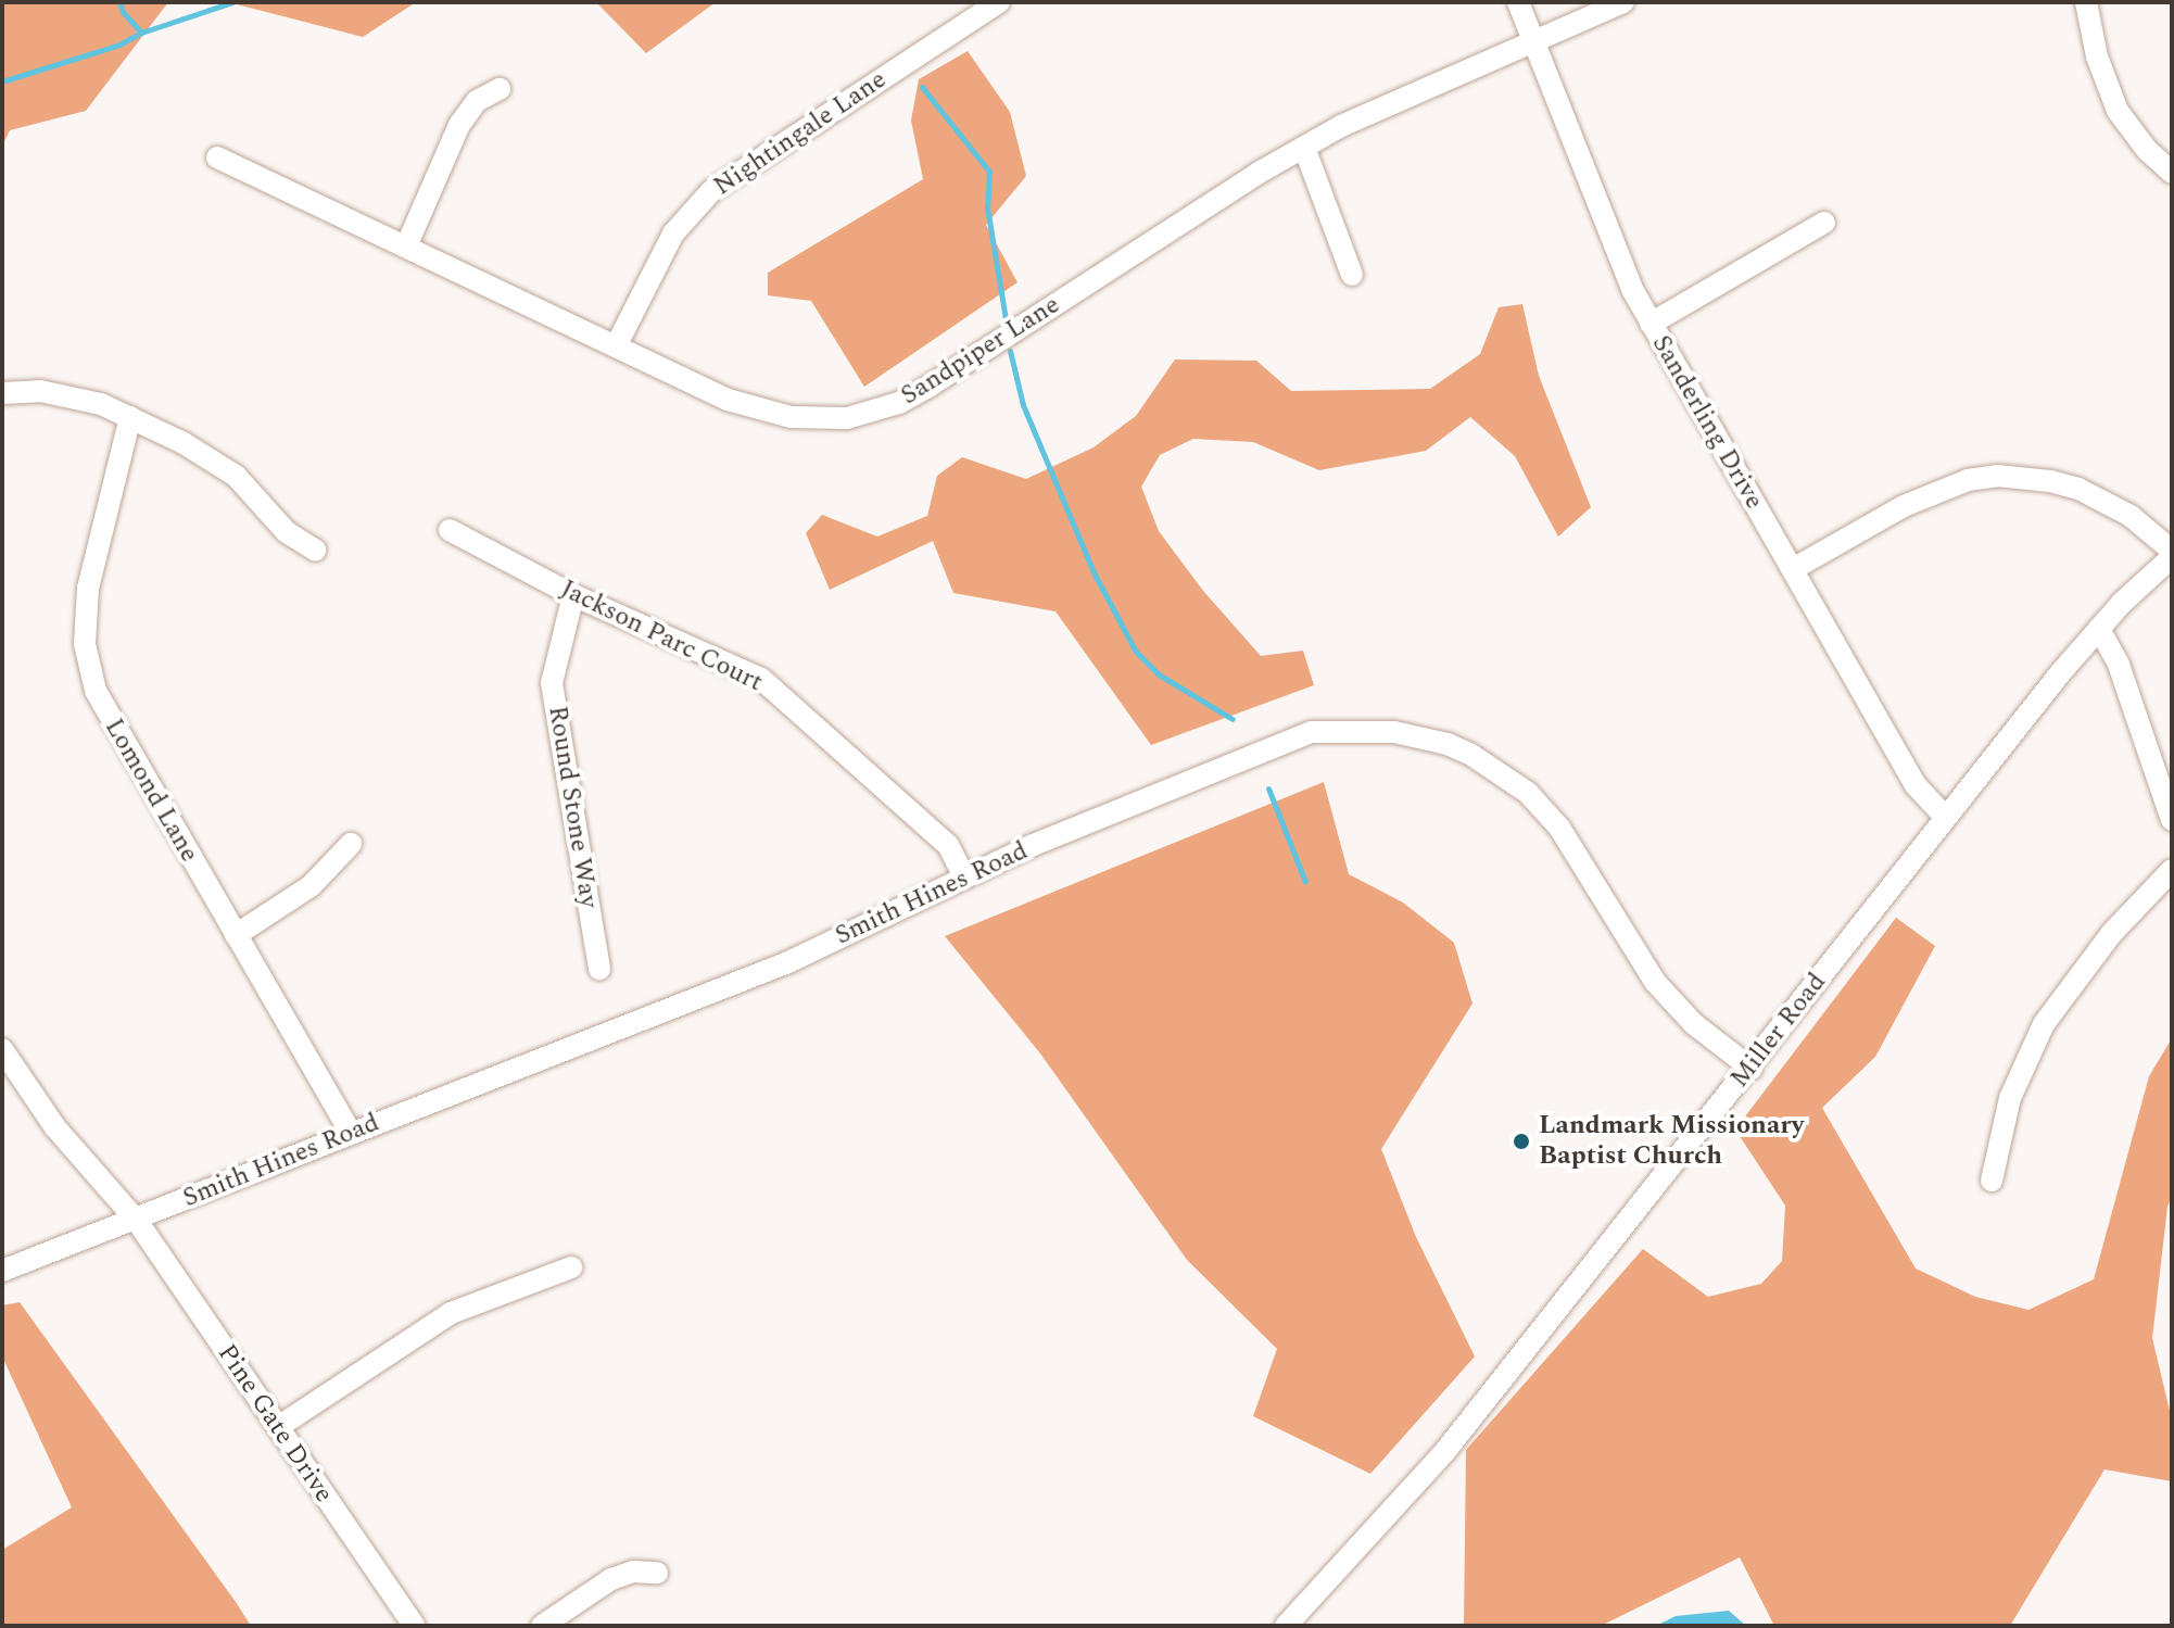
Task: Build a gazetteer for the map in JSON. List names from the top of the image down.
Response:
{
  "streets": {
    "street": [
      "Nightingale Lane",
      "Sandpiper Lane",
      "Sanderling Drive",
      "Jackson Parc Court",
      "Lomond Lane",
      "Round Stone Way",
      "Smith Hines Road",
      "Miller Road",
      "Pine Gate Drive"
    ]
  },
  "crossings": [
    ["Nightingale Lane", "Sandpiper Lane"],
    ["Sandpiper Lane", "Sanderling Drive"],
    ["Sanderling Drive", "Miller Road"],
    ["Jackson Parc Court", "Round Stone Way"],
    ["Jackson Parc Court", "Smith Hines Road"],
    ["Lomond Lane", "Smith Hines Road"],
    ["Smith Hines Road", "Miller Road"],
    ["Smith Hines Road", "Pine Gate Drive"]
  ],
  "places": ["Landmark Missionary Baptist Church"]
}
